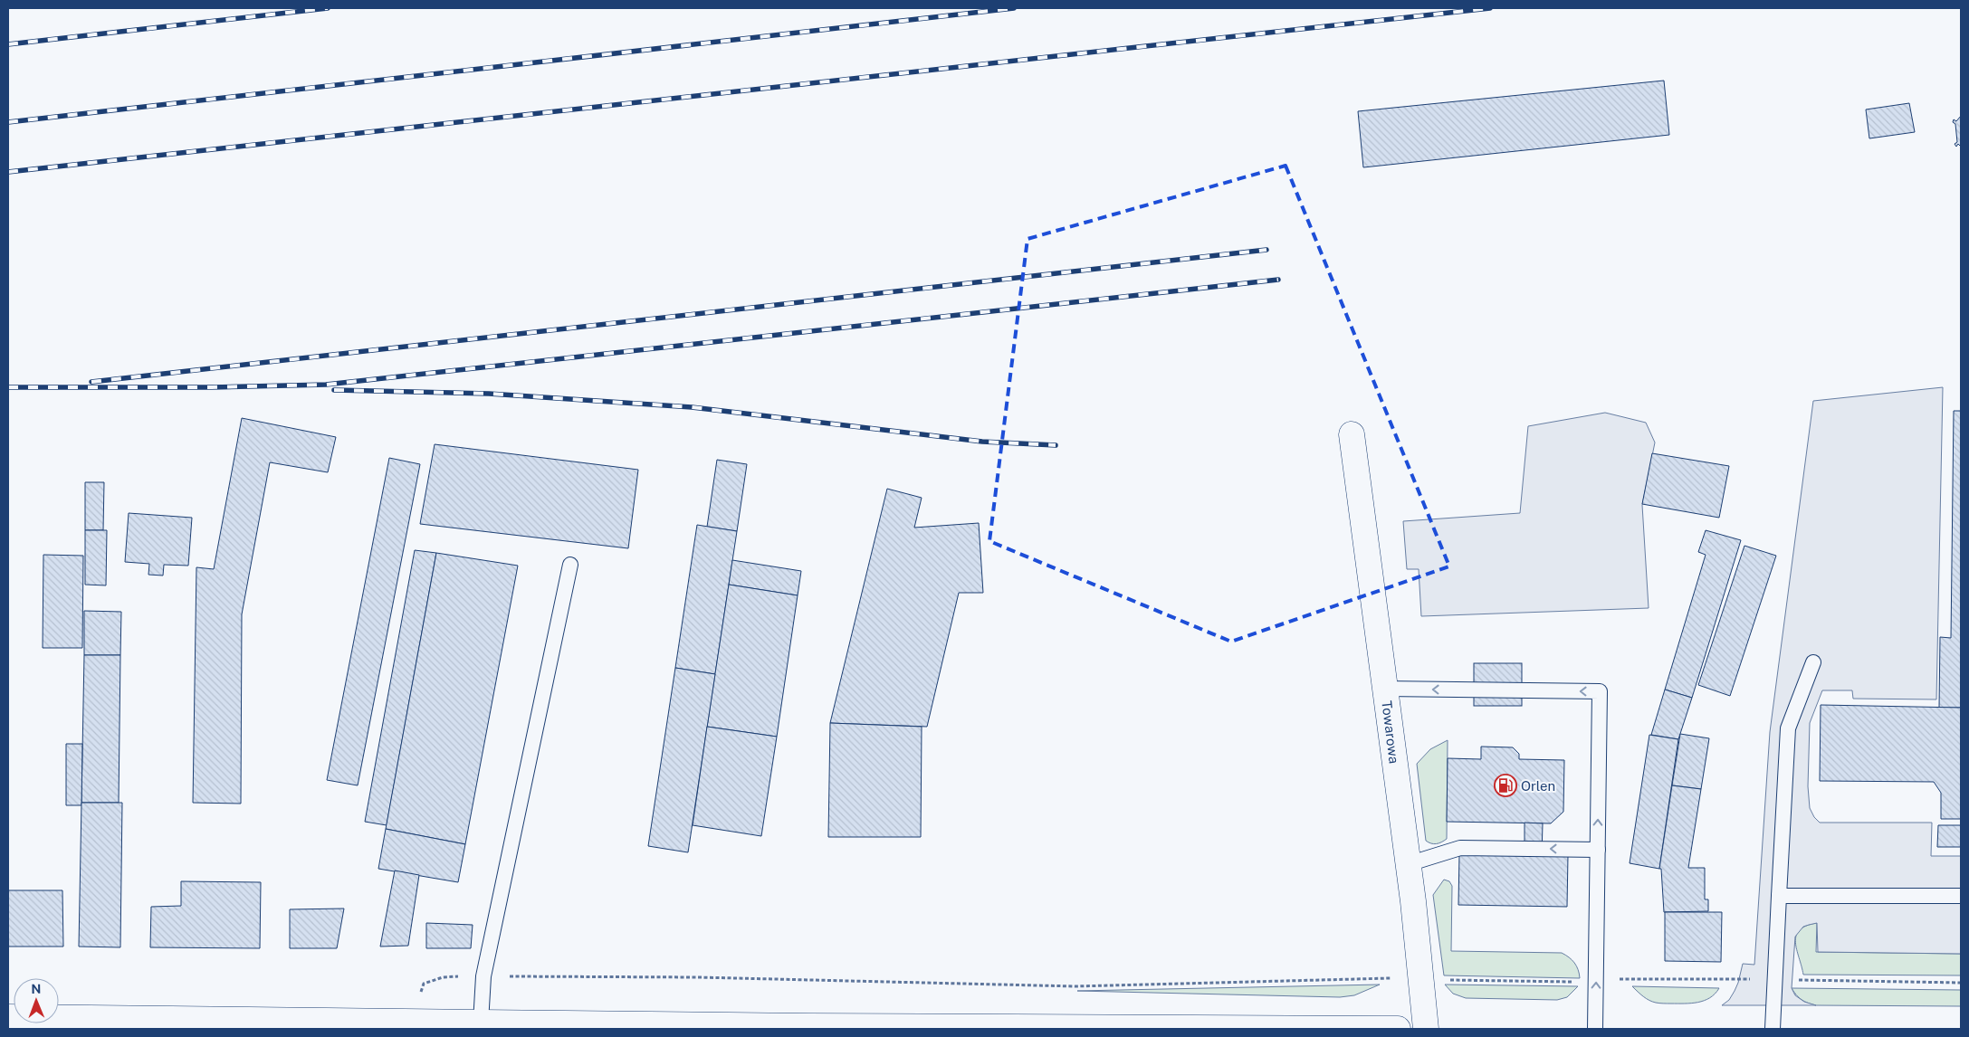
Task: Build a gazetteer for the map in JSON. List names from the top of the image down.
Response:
{
  "streets": {
    "main road": ["Towarowa"]
  },
  "places": {
    "fuel station": ["Orlen"]
  },
  "north": "top"
}
